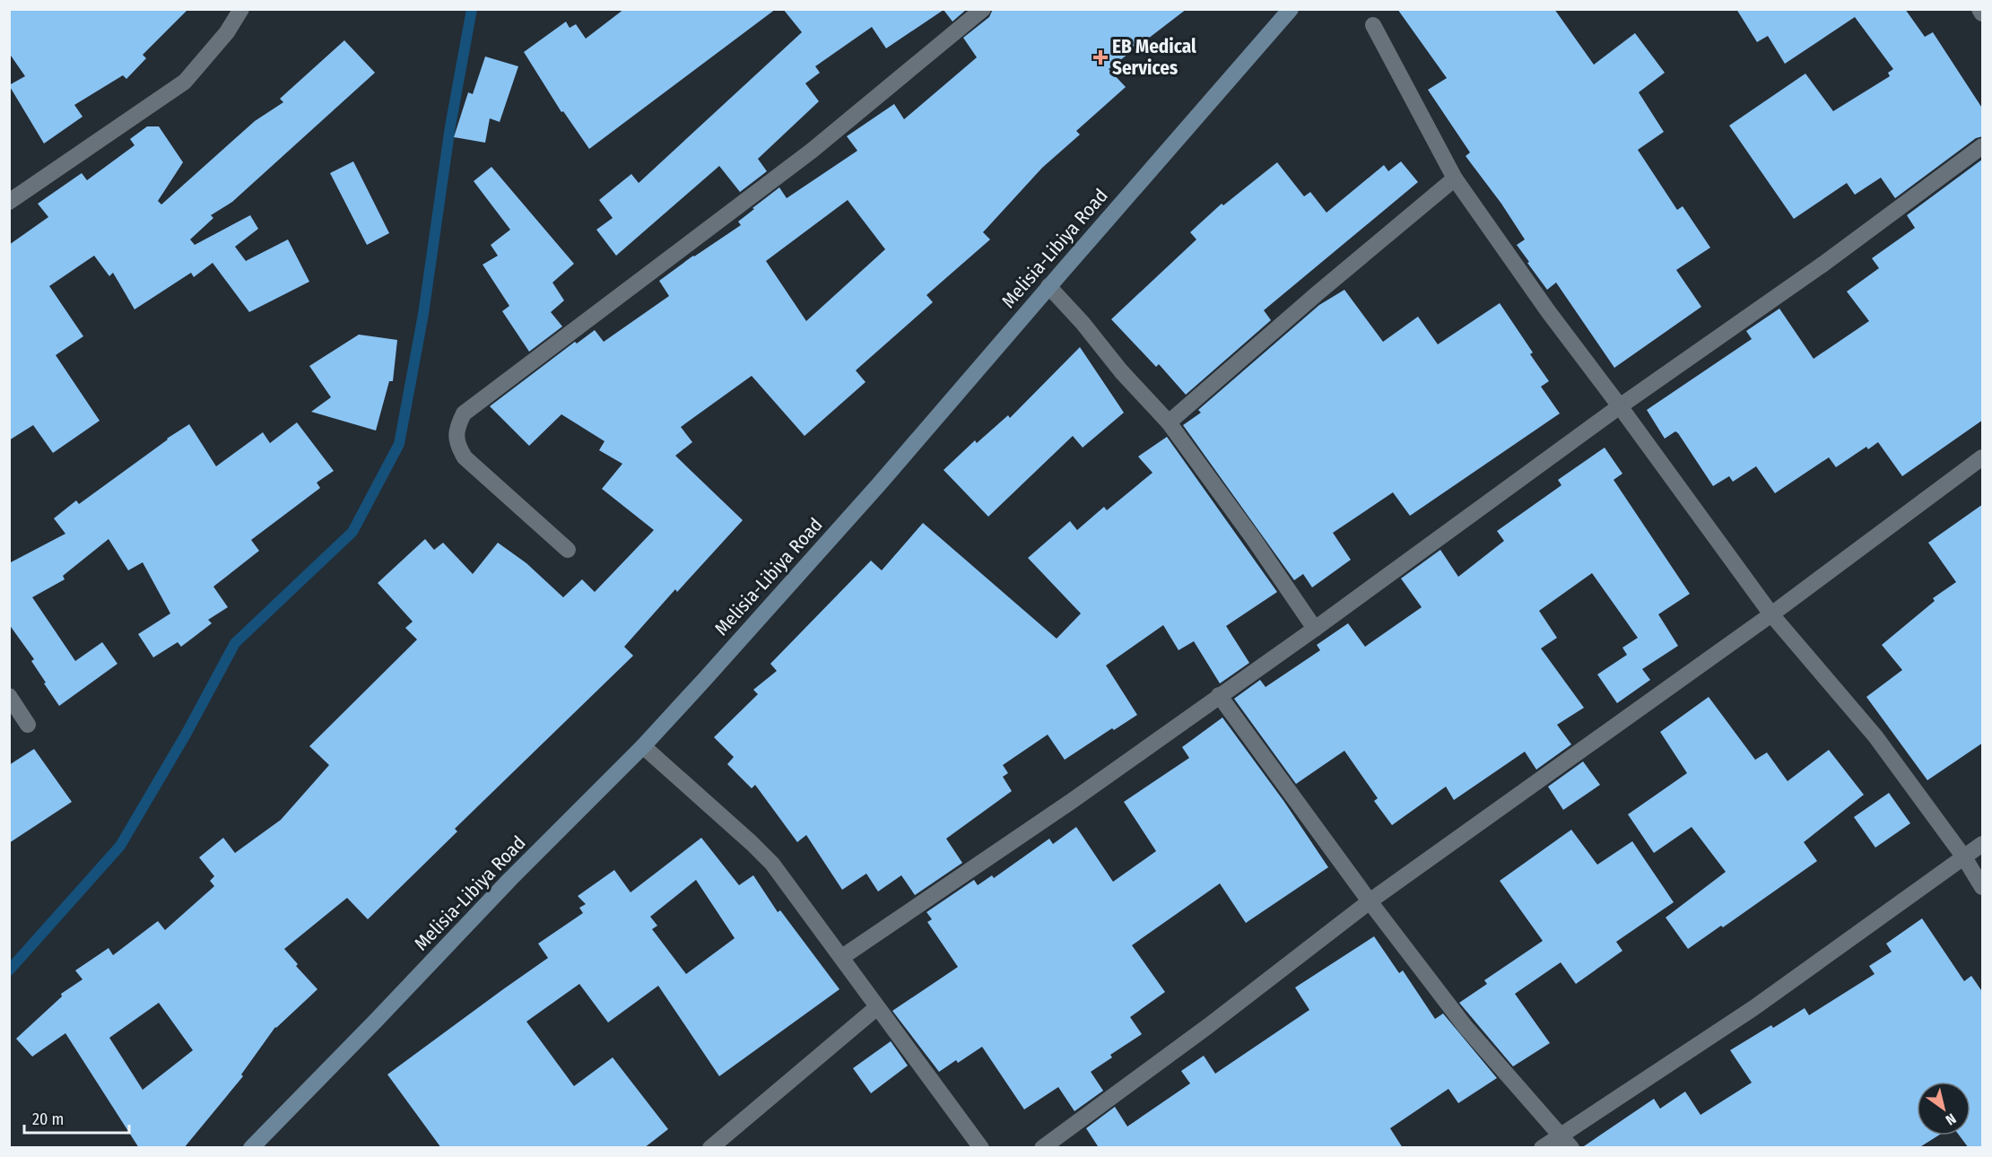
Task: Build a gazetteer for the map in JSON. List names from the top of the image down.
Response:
{
  "streets": {
    "main road": ["Melisia-Libiya Road"]
  },
  "places": {
    "health": ["EB Medical Services"]
  },
  "scale_bar": "20 m",
  "north": "bottom right"
}
